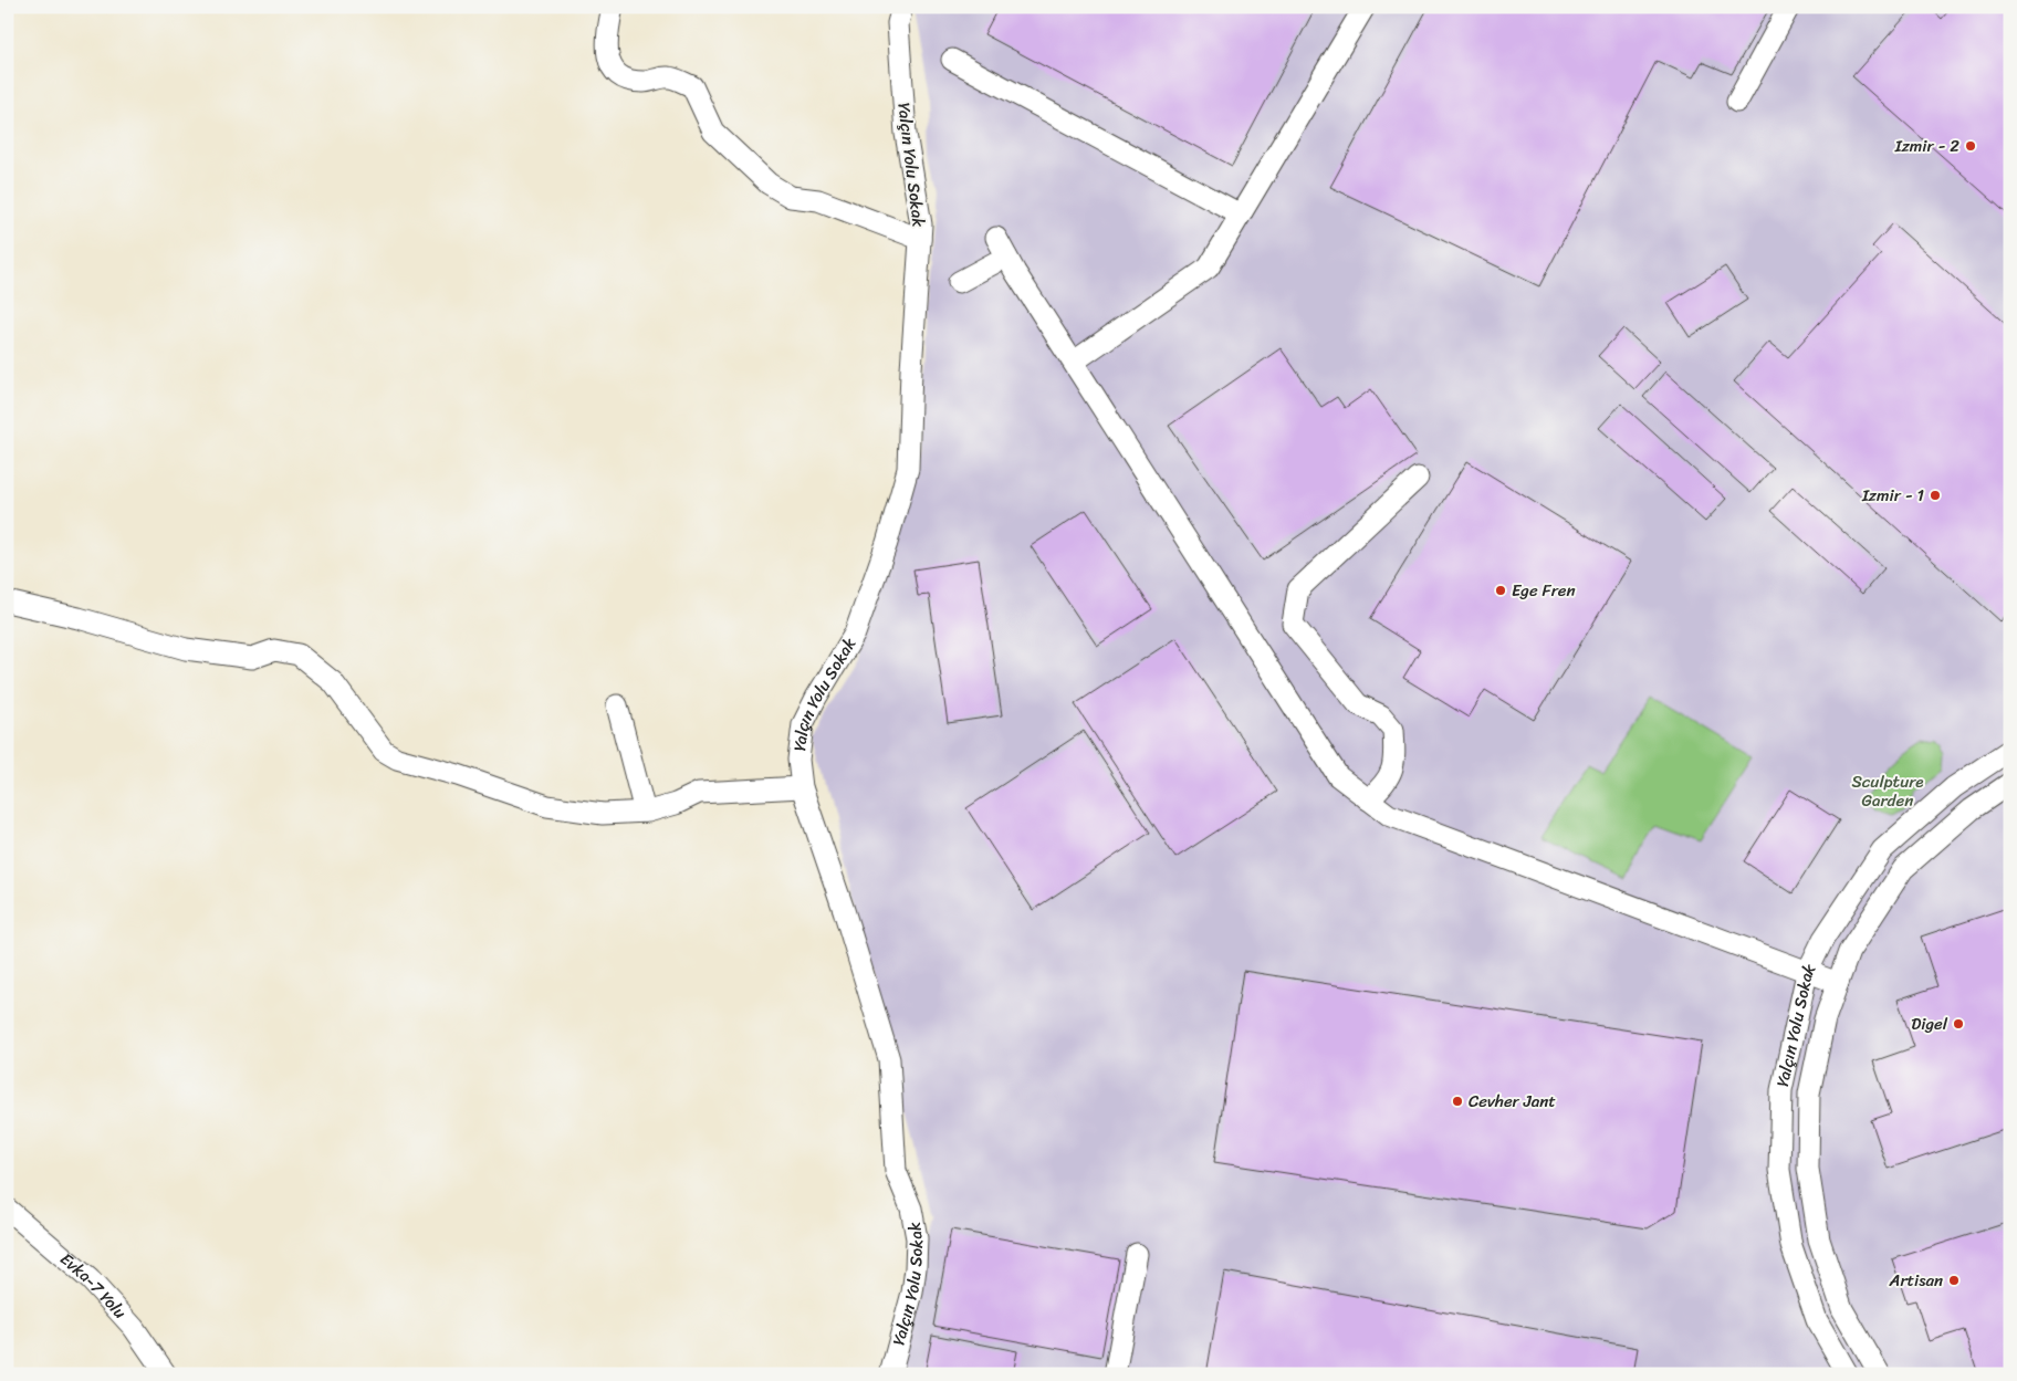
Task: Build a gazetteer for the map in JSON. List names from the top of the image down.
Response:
{
  "streets": {
    "street": ["Yalçın Yolu Sokak", "Evka-7 Yolu"]
  },
  "parks": ["Sculpture Garden"],
  "places": [
    "Izmir - 2",
    "Izmir - 1",
    "Ege Fren",
    "Digel",
    "Cevher Jant",
    "Artisan"
  ]
}
